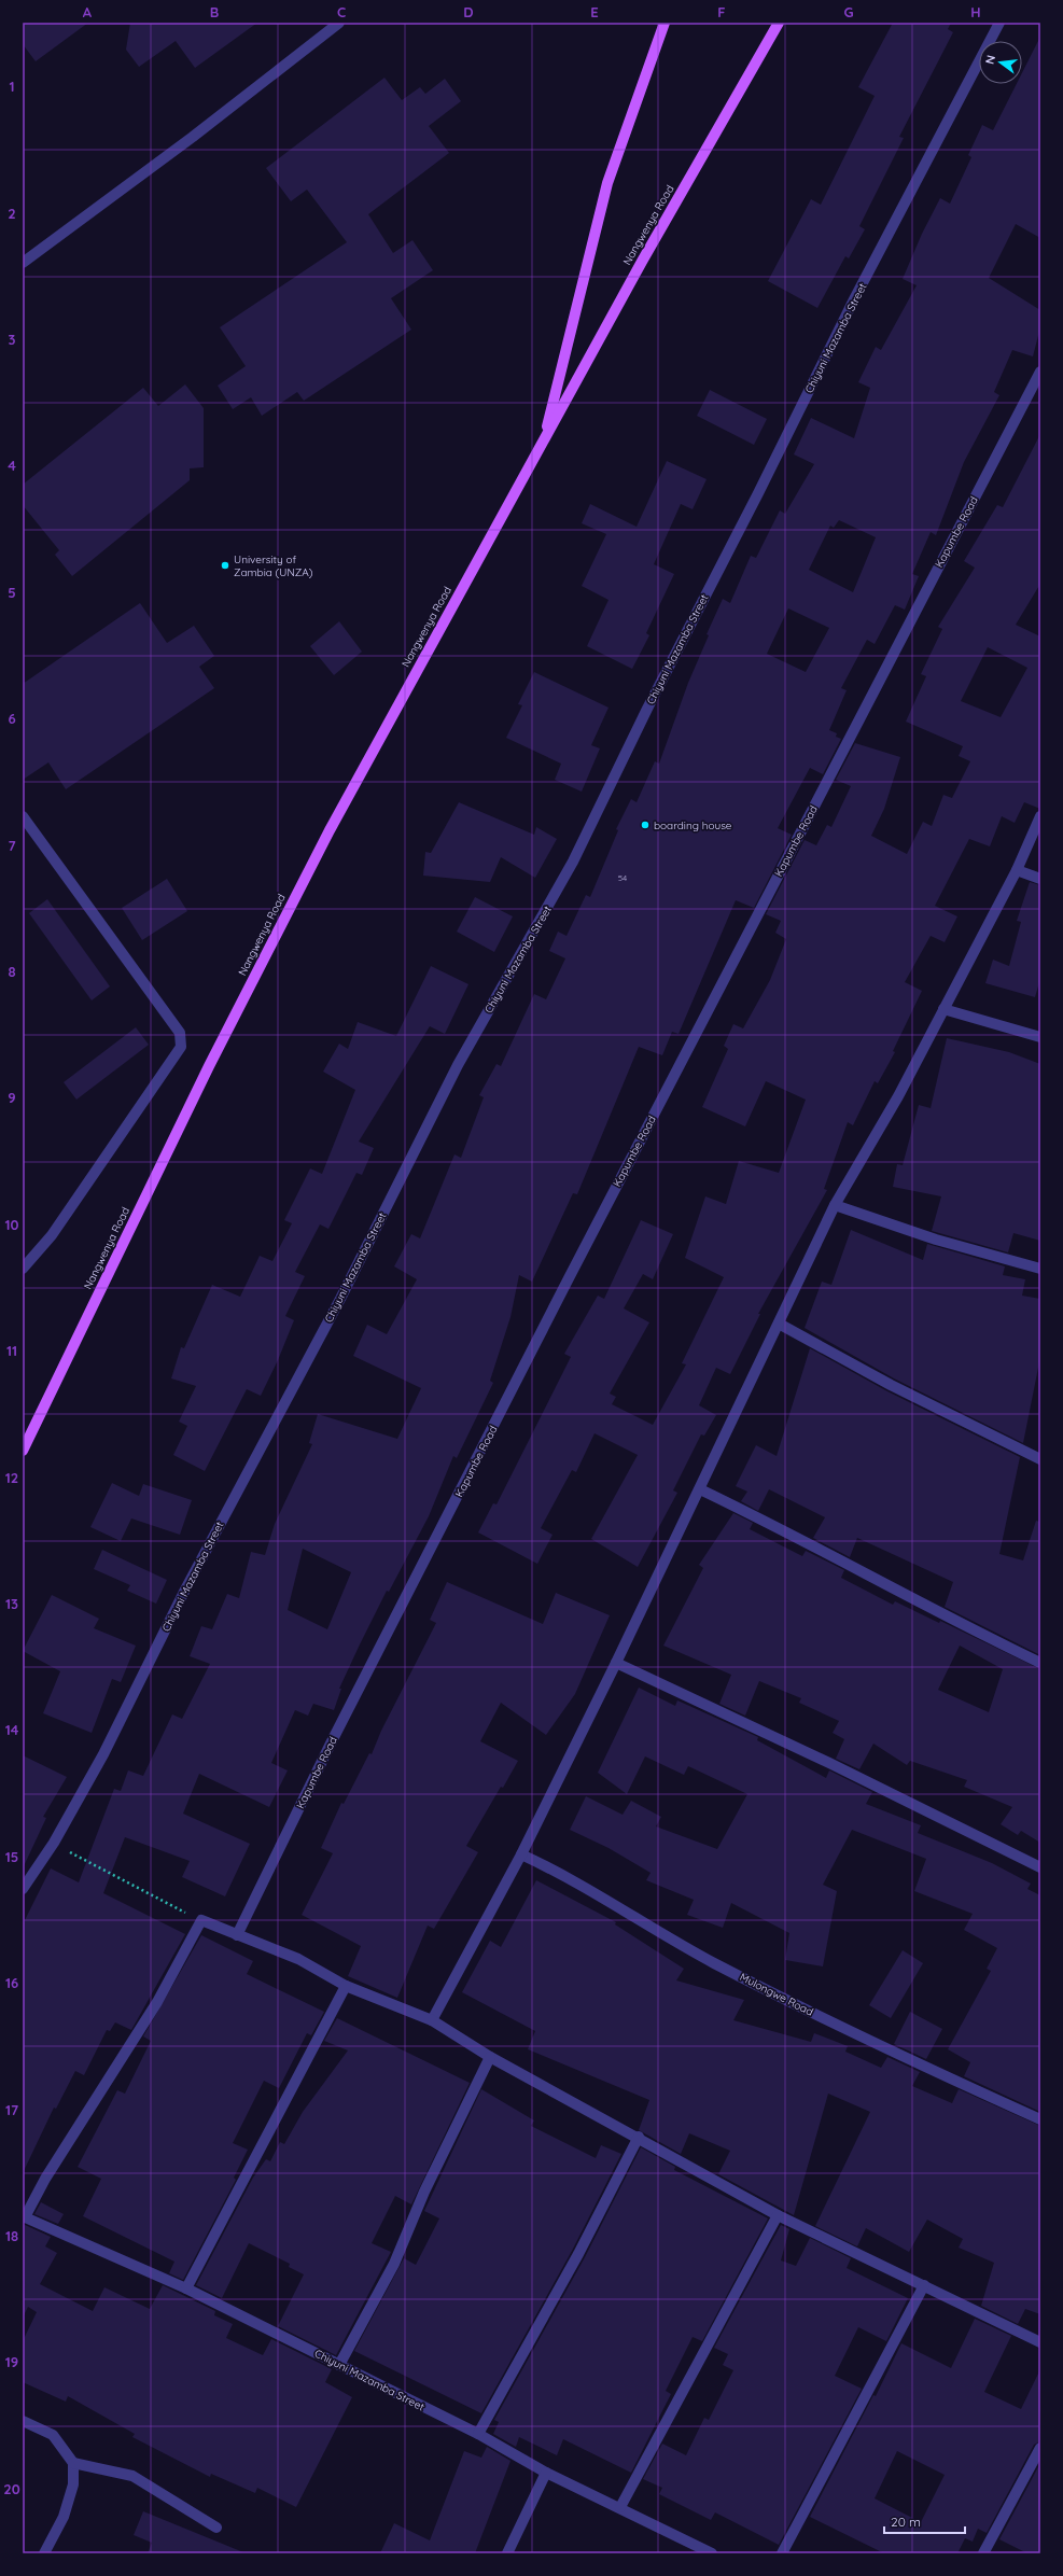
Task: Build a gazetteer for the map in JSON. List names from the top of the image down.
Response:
{
  "streets": {
    "main road": ["Nangwenya Road"],
    "street": ["Chiyuni Mazamba Street", "Kapumbe Road", "Mulongwe Road"]
  },
  "places": ["University of Zambia (UNZA)", "boarding house"],
  "house_numbers": ["54"],
  "scale_bar": "20 m",
  "north": "left",
  "grid": {
    "columns": [
      "A",
      "B",
      "C",
      "D",
      "E",
      "F",
      "G",
      "H"
    ],
    "rows": [
      "1",
      "2",
      "3",
      "4",
      "5",
      "6",
      "7",
      "8",
      "9",
      "10",
      "11",
      "12",
      "13",
      "14",
      "15",
      "16",
      "17",
      "18",
      "19",
      "20"
    ]
  }
}
